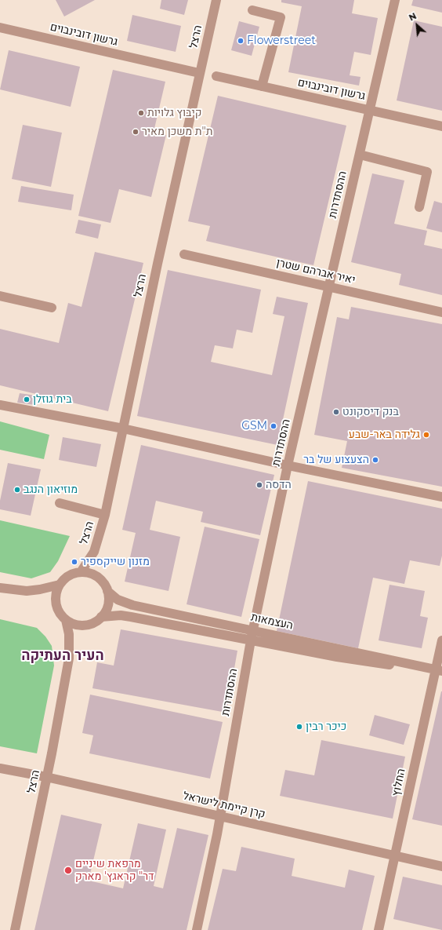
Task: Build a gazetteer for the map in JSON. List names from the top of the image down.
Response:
{
  "streets": {
    "street": [
      "גרשון דובינבוים",
      "הרצל",
      "ההסתדרות",
      "יאיר אברהם שטרן",
      "העצמאות",
      "החלוץ",
      "קרן קיימת לישראל"
    ]
  },
  "crossings": [
    ["גרשון דובינבוים", "הרצל"],
    ["גרשון דובינבוים", "ההסתדרות"],
    ["הרצל", "העצמאות"],
    ["הרצל", "קרן קיימת לישראל"],
    ["ההסתדרות", "יאיר אברהם שטרן"],
    ["ההסתדרות", "העצמאות"],
    ["ההסתדרות", "קרן קיימת לישראל"],
    ["העצמאות", "החלוץ"],
    ["החלוץ", "קרן קיימת לישראל"]
  ],
  "districts": ["העיר העתיקה"],
  "places": [
    "Flowerstreet",
    "קיבוץ גלויות",
    "ת\"ת משכן מאיר",
    "בית גוזלן",
    "בנק דיסקונט",
    "GSM",
    "גלידה באר-שבע",
    "הצעצוע של בר",
    "הדסה",
    "מוזיאון הנגב",
    "מזנון שייקספיר",
    "כיכר רבין",
    "מרפאת שיניים דר\" קראגץ' מארק"
  ],
  "north": "top left"
}
